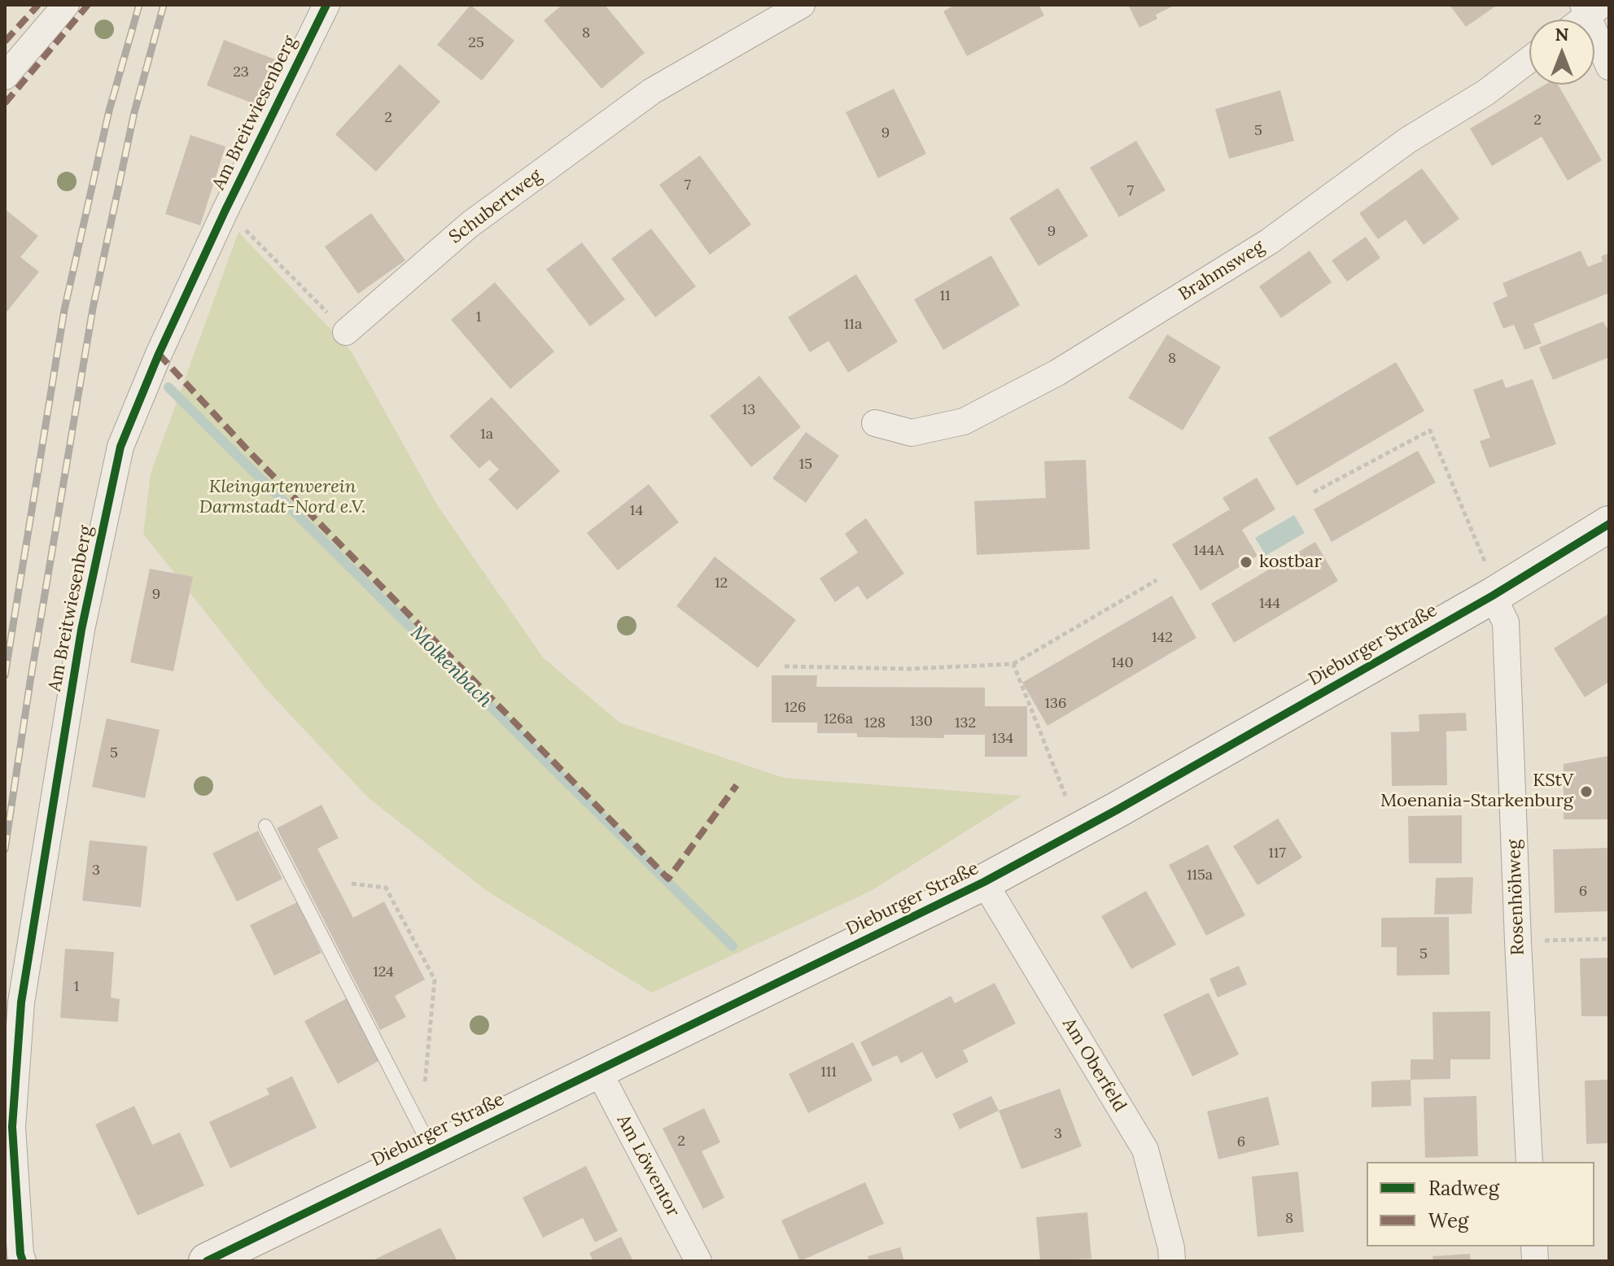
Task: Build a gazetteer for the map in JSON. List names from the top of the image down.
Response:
{
  "streets": {
    "main road": ["Dieburger Straße"],
    "street": [
      "Am Breitwiesenberg",
      "Schubertweg",
      "Brahmsweg",
      "Rosenhöhweg",
      "Am Oberfeld",
      "Am Löwentor"
    ]
  },
  "crossings": [
    ["Dieburger Straße", "Rosenhöhweg"],
    ["Dieburger Straße", "Am Oberfeld"],
    ["Dieburger Straße", "Am Löwentor"]
  ],
  "water": ["Molkenbach"],
  "parks": ["Kleingartenverein Darmstadt-Nord e.V."],
  "places": ["kostbar", "KStV Moenania-Starkenburg"],
  "house_numbers": [
    "8",
    "25",
    "23",
    "2",
    "2",
    "5",
    "9",
    "7",
    "7",
    "9",
    "11",
    "1",
    "11a",
    "8",
    "13",
    "1a",
    "15",
    "14",
    "144A",
    "12",
    "9",
    "144",
    "142",
    "140",
    "136",
    "126",
    "126a",
    "130",
    "128",
    "132",
    "134",
    "5",
    "117",
    "3",
    "115a",
    "6",
    "5",
    "124",
    "1",
    "111",
    "3",
    "2",
    "6",
    "8"
  ],
  "legend": ["Radweg", "Weg"],
  "north": "top"
}
